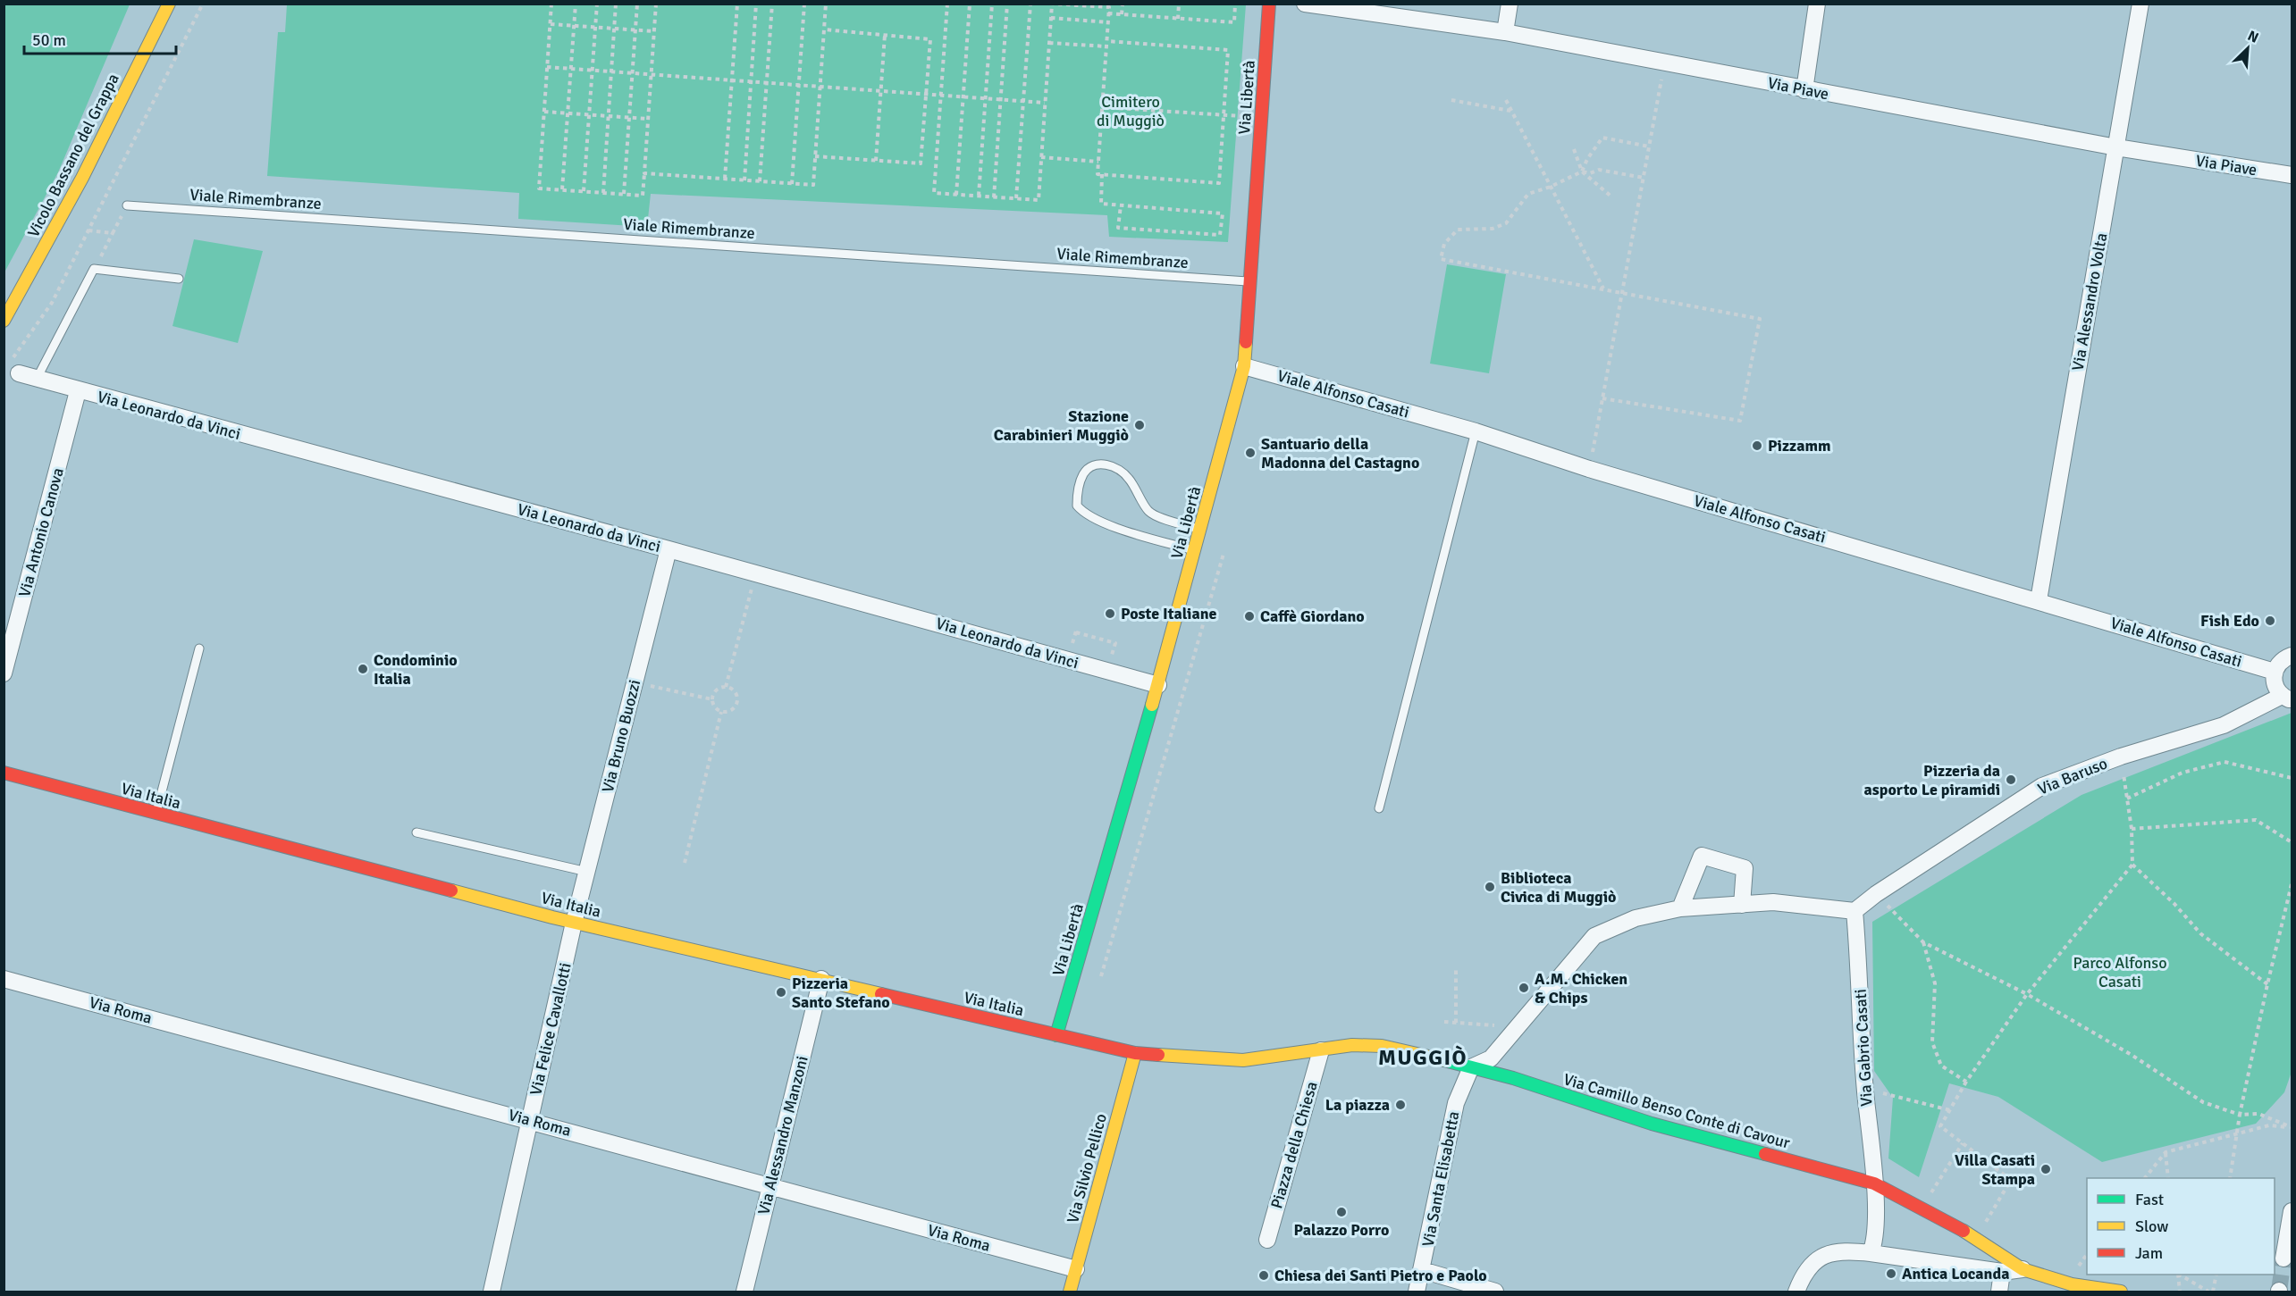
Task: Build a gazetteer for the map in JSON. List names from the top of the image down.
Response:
{
  "streets": {
    "street": [
      "Via Piave",
      "Via Libertà",
      "Vicolo Bassano del Grappa",
      "Via Alessandro Volta",
      "Viale Alfonso Casati",
      "Via Leonardo da Vinci",
      "Via Antonio Canova",
      "Via Bruno Buozzi",
      "Via Baruso",
      "Via Italia",
      "Via Roma",
      "Via Felice Cavallotti",
      "Via Gabrio Casati",
      "Via Camillo Benso Conte di Cavour",
      "Via Alessandro Manzoni",
      "Piazza della Chiesa",
      "Via Silvio Pellico",
      "Via Santa Elisabetta"
    ],
    "lane": ["Viale Rimembranze"]
  },
  "crossings": [
    ["Via Piave", "Via Alessandro Volta"],
    ["Via Libertà", "Viale Rimembranze"],
    ["Via Libertà", "Viale Alfonso Casati"],
    ["Via Libertà", "Via Leonardo da Vinci"],
    ["Via Libertà", "Via Italia"],
    ["Via Alessandro Volta", "Viale Alfonso Casati"],
    ["Via Leonardo da Vinci", "Via Antonio Canova"],
    ["Via Leonardo da Vinci", "Via Bruno Buozzi"],
    ["Via Bruno Buozzi", "Via Italia"],
    ["Via Bruno Buozzi", "Via Felice Cavallotti"],
    ["Via Baruso", "Via Gabrio Casati"],
    ["Via Italia", "Via Felice Cavallotti"],
    ["Via Italia", "Via Camillo Benso Conte di Cavour"],
    ["Via Italia", "Via Alessandro Manzoni"],
    ["Via Italia", "Piazza della Chiesa"],
    ["Via Italia", "Via Silvio Pellico"],
    ["Via Roma", "Via Felice Cavallotti"],
    ["Via Roma", "Via Alessandro Manzoni"],
    ["Via Roma", "Via Silvio Pellico"],
    ["Via Gabrio Casati", "Via Camillo Benso Conte di Cavour"],
    ["Via Camillo Benso Conte di Cavour", "Piazza della Chiesa"],
    ["Via Camillo Benso Conte di Cavour", "Via Santa Elisabetta"]
  ],
  "districts": ["MUGGIÒ"],
  "parks": ["Cimitero di Muggiò", "Parco Alfonso Casati"],
  "places": [
    "Stazione Carabinieri Muggiò",
    "Pizzamm",
    "Santuario della Madonna del Castagno",
    "Poste Italiane",
    "Caffè Giordano",
    "Fish Edo",
    "Condominio Italia",
    "Pizzeria da asporto Le piramidi",
    "Biblioteca Civica di Muggiò",
    "A.M. Chicken & Chips",
    "Pizzeria Santo Stefano",
    "La piazza",
    "Villa Casati Stampa",
    "Palazzo Porro",
    "Antica Locanda",
    "Chiesa dei Santi Pietro e Paolo"
  ],
  "legend": ["Fast", "Slow", "Jam"],
  "scale_bar": "50 m",
  "north": "top right"
}
